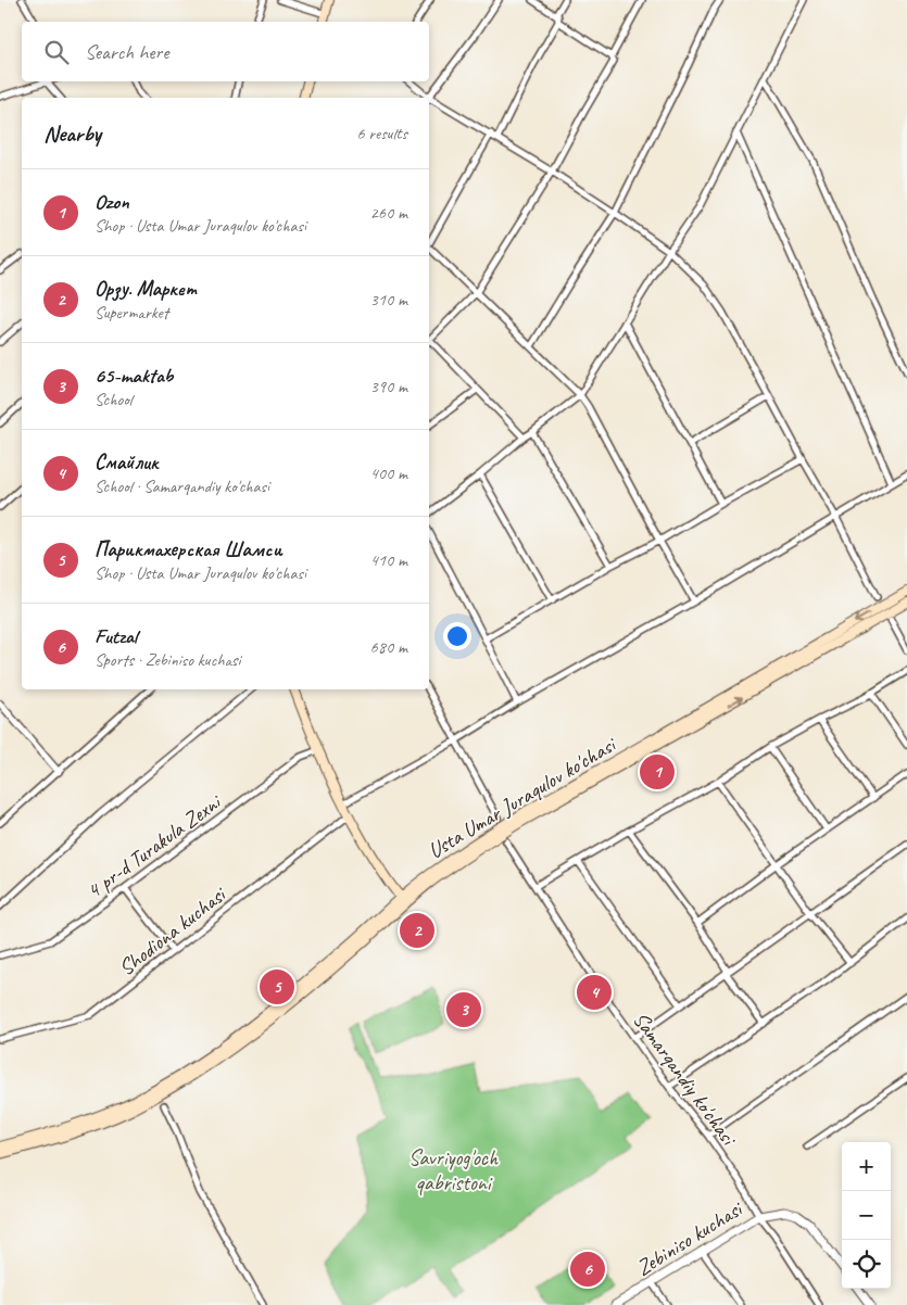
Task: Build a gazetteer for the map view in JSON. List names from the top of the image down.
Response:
{
  "streets": {
    "main road": ["Usta Umar Juraqulov ko'chasi"],
    "street": [
      "4 pr-d Turakula Zexni",
      "Shodiona kuchasi",
      "Samarqandiy ko'chasi",
      "Zebiniso kuchasi"
    ]
  },
  "crossings": [
    ["Samarqandiy ko'chasi", "Zebiniso kuchasi"]
  ],
  "parks": ["Savriyog'och qabristoni"],
  "page": {
    "search": "Search here",
    "heading": ["Nearby", "6 results"],
    "list": [
      {
        "mark": "1",
        "name": "Ozon",
        "note": "Shop · Usta Umar Juraqulov ko'chasi",
        "value": "260 m"
      },
      {
        "mark": "2",
        "name": "Орзу. Маркет",
        "note": "Supermarket",
        "value": "310 m"
      },
      {
        "mark": "3",
        "name": "65-maktab",
        "note": "School",
        "value": "390 m"
      },
      {
        "mark": "4",
        "name": "Смайлик",
        "note": "School · Samarqandiy ko'chasi",
        "value": "400 m"
      },
      {
        "mark": "5",
        "name": "Парикмахерская Шамси",
        "note": "Shop · Usta Umar Juraqulov ko'chasi",
        "value": "410 m"
      },
      {
        "mark": "6",
        "name": "Futzal",
        "note": "Sports · Zebiniso kuchasi",
        "value": "680 m"
      }
    ],
    "pins": [
      "1",
      "2",
      "5",
      "4",
      "3",
      "6"
    ],
    "map_buttons": ["+", "−"]
  }
}
